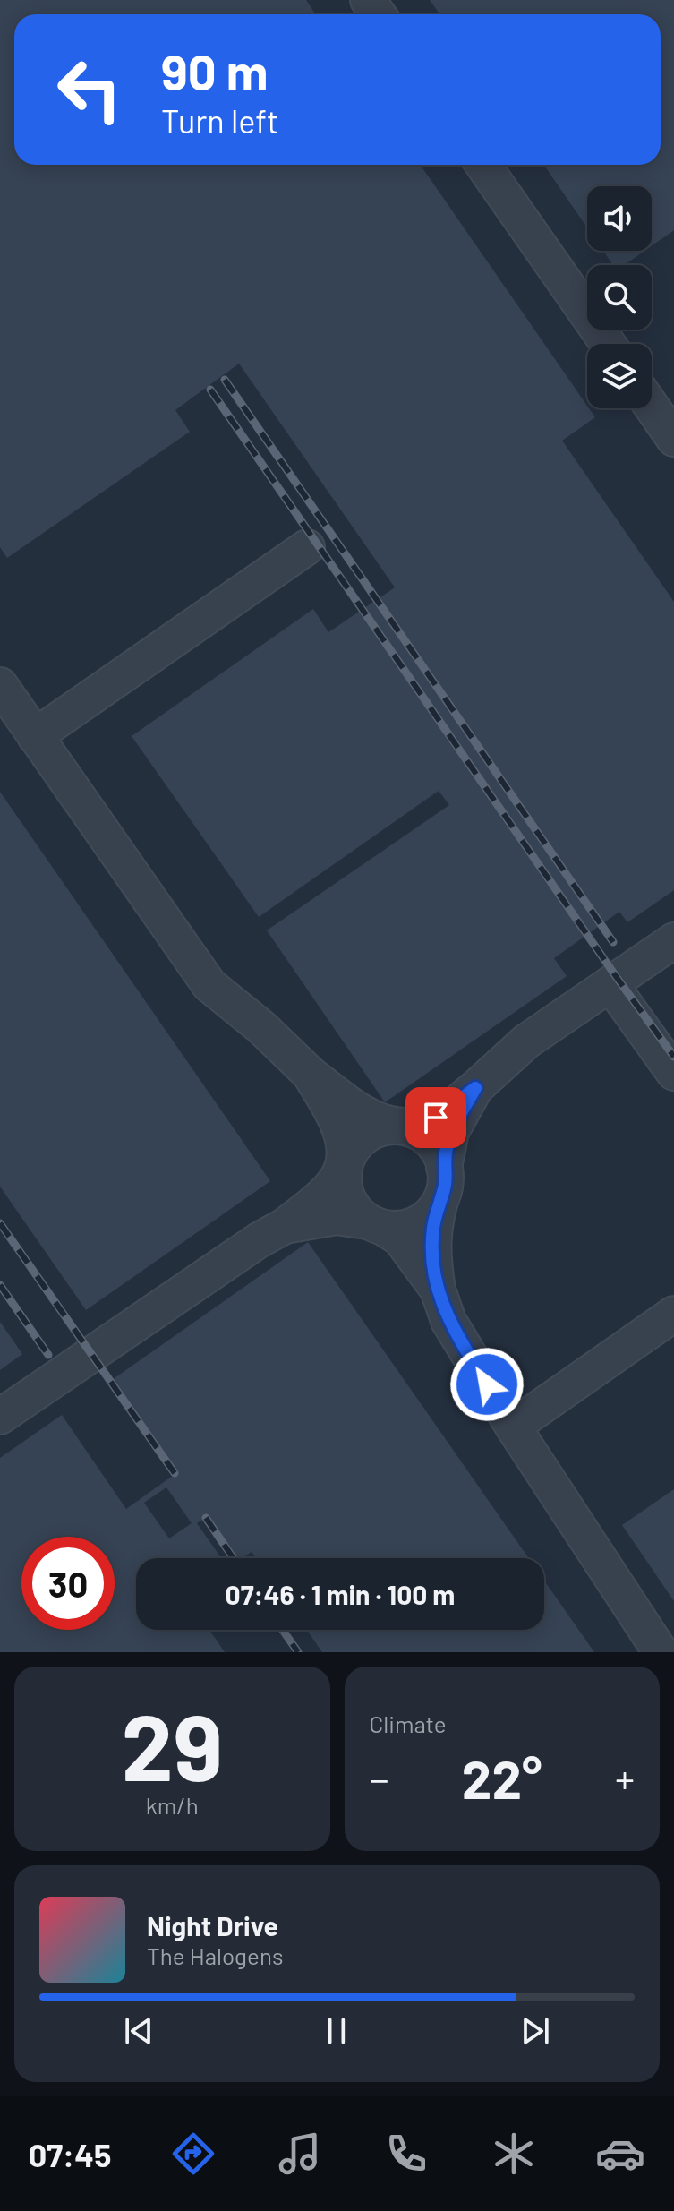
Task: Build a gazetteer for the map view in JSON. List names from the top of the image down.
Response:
{
  "page": {
    "turn": ["90 m", "Turn left"],
    "limit": "30",
    "trip": "07:46 · 1 min · 100 m",
    "tile": [
      ["29", "km/h"],
      "Climate"
    ],
    "heat": ["−", "22°", "+"],
    "song": ["Night Drive", "The Halogens"],
    "tabs": "07:45"
  }
}
